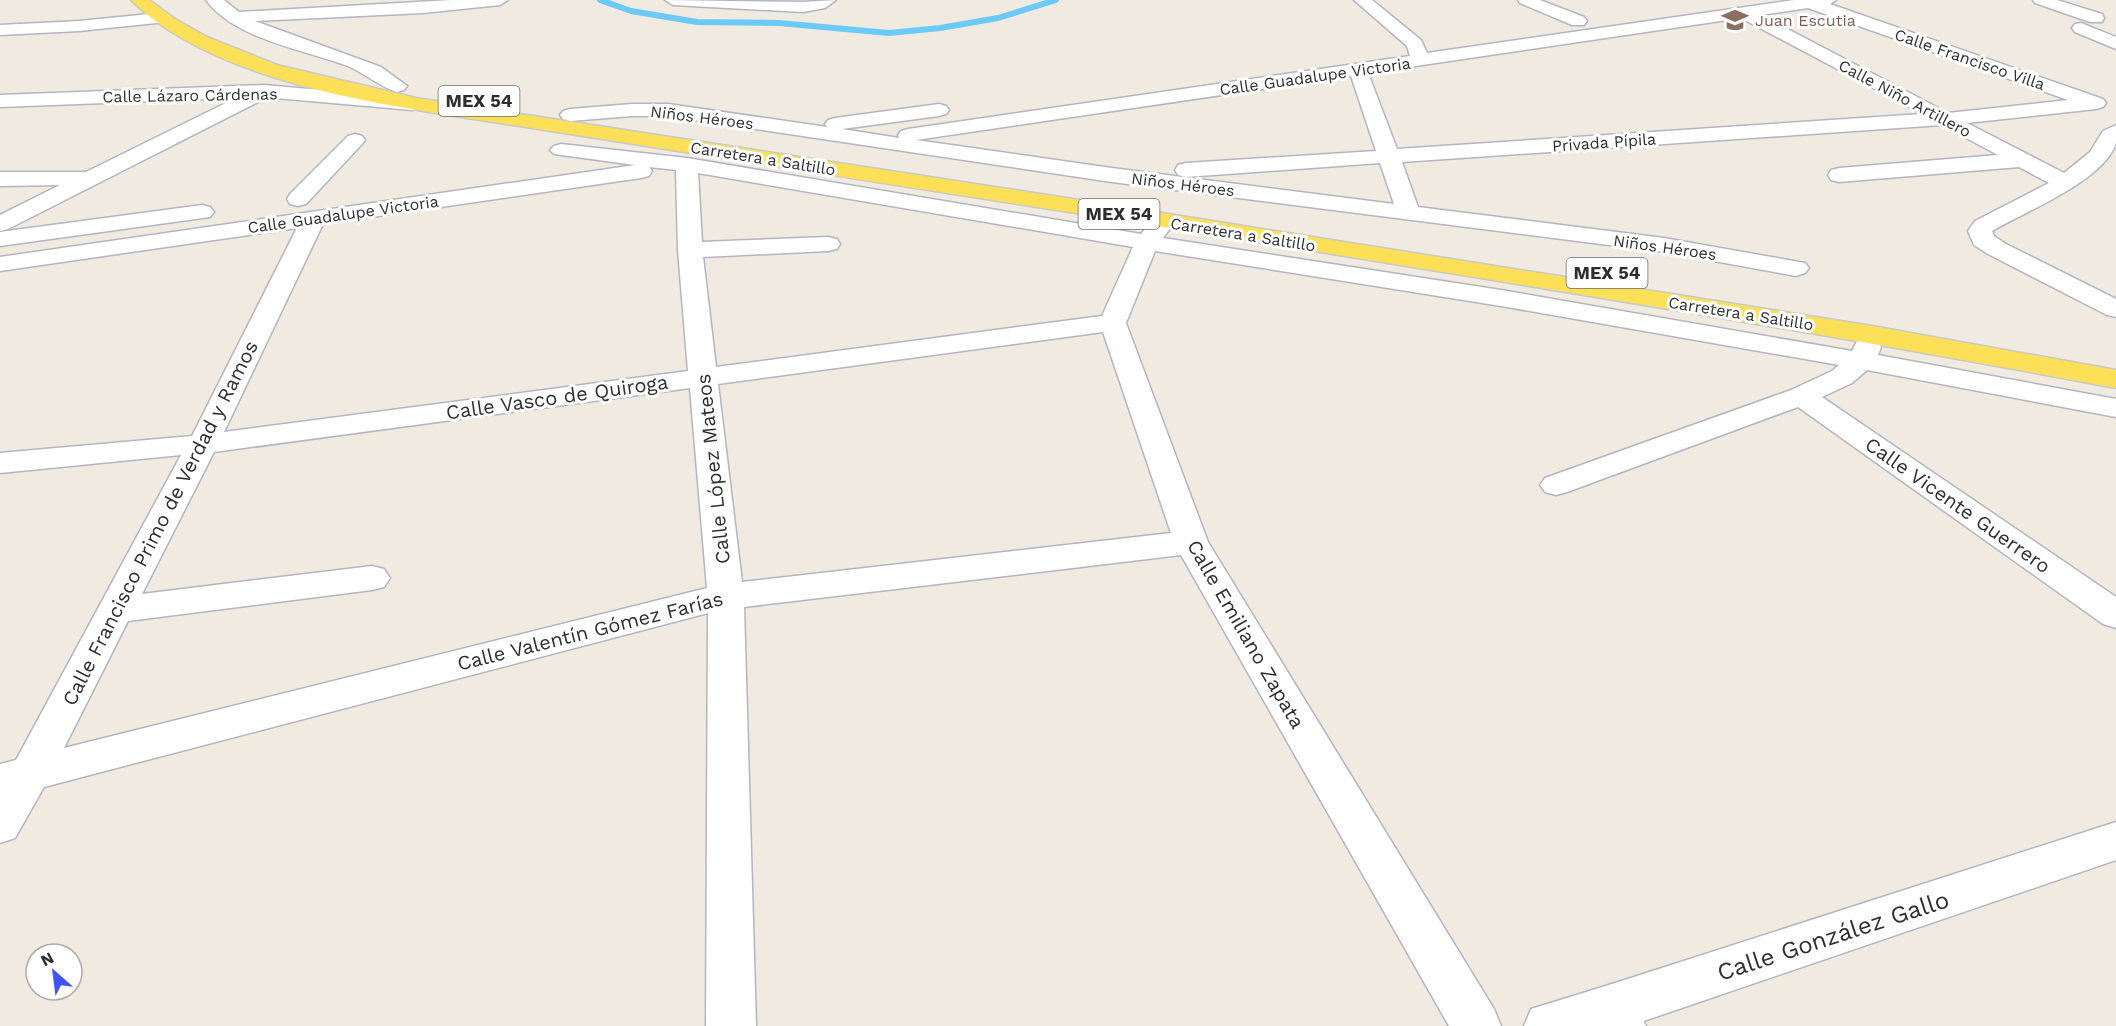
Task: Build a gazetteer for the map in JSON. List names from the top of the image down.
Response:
{
  "streets": {
    "main road": ["MEX 54", "Carretera a Saltillo"],
    "street": [
      "Calle Francisco Villa",
      "Calle Guadalupe Victoria",
      "Calle Lázaro Cárdenas",
      "Calle Niño Artillero",
      "Niños Héroes",
      "Privada Pípila",
      "Calle Vasco de Quiroga",
      "Calle López Mateos",
      "Calle Vicente Guerrero",
      "Calle Francisco Primo de Verdad y Ramos",
      "Calle Valentín Gómez Farías",
      "Calle Emiliano Zapata",
      "Calle González Gallo"
    ]
  },
  "crossings": [
    ["Calle Francisco Villa", "Calle Guadalupe Victoria"],
    ["Calle Francisco Villa", "Privada Pípila"],
    ["Calle Guadalupe Victoria", "Calle Niño Artillero"],
    ["Calle Guadalupe Victoria", "Niños Héroes"],
    ["Calle Guadalupe Victoria", "Calle López Mateos"],
    ["Calle Guadalupe Victoria", "Calle Francisco Primo de Verdad y Ramos"],
    ["Calle Lázaro Cárdenas", "Carretera a Saltillo"],
    ["Calle Niño Artillero", "Privada Pípila"],
    ["MEX 54", "Niños Héroes"],
    ["Niños Héroes", "Privada Pípila"],
    ["Niños Héroes", "Carretera a Saltillo"],
    ["Calle Vasco de Quiroga", "Calle López Mateos"],
    ["Calle Vasco de Quiroga", "Calle Francisco Primo de Verdad y Ramos"],
    ["Calle Vasco de Quiroga", "Calle Emiliano Zapata"],
    ["Calle López Mateos", "Calle Valentín Gómez Farías"],
    ["Calle Francisco Primo de Verdad y Ramos", "Calle Valentín Gómez Farías"],
    ["Calle Valentín Gómez Farías", "Calle Emiliano Zapata"]
  ],
  "places": {
    "school or university": ["Juan Escutia"]
  },
  "north": "top left"
}
